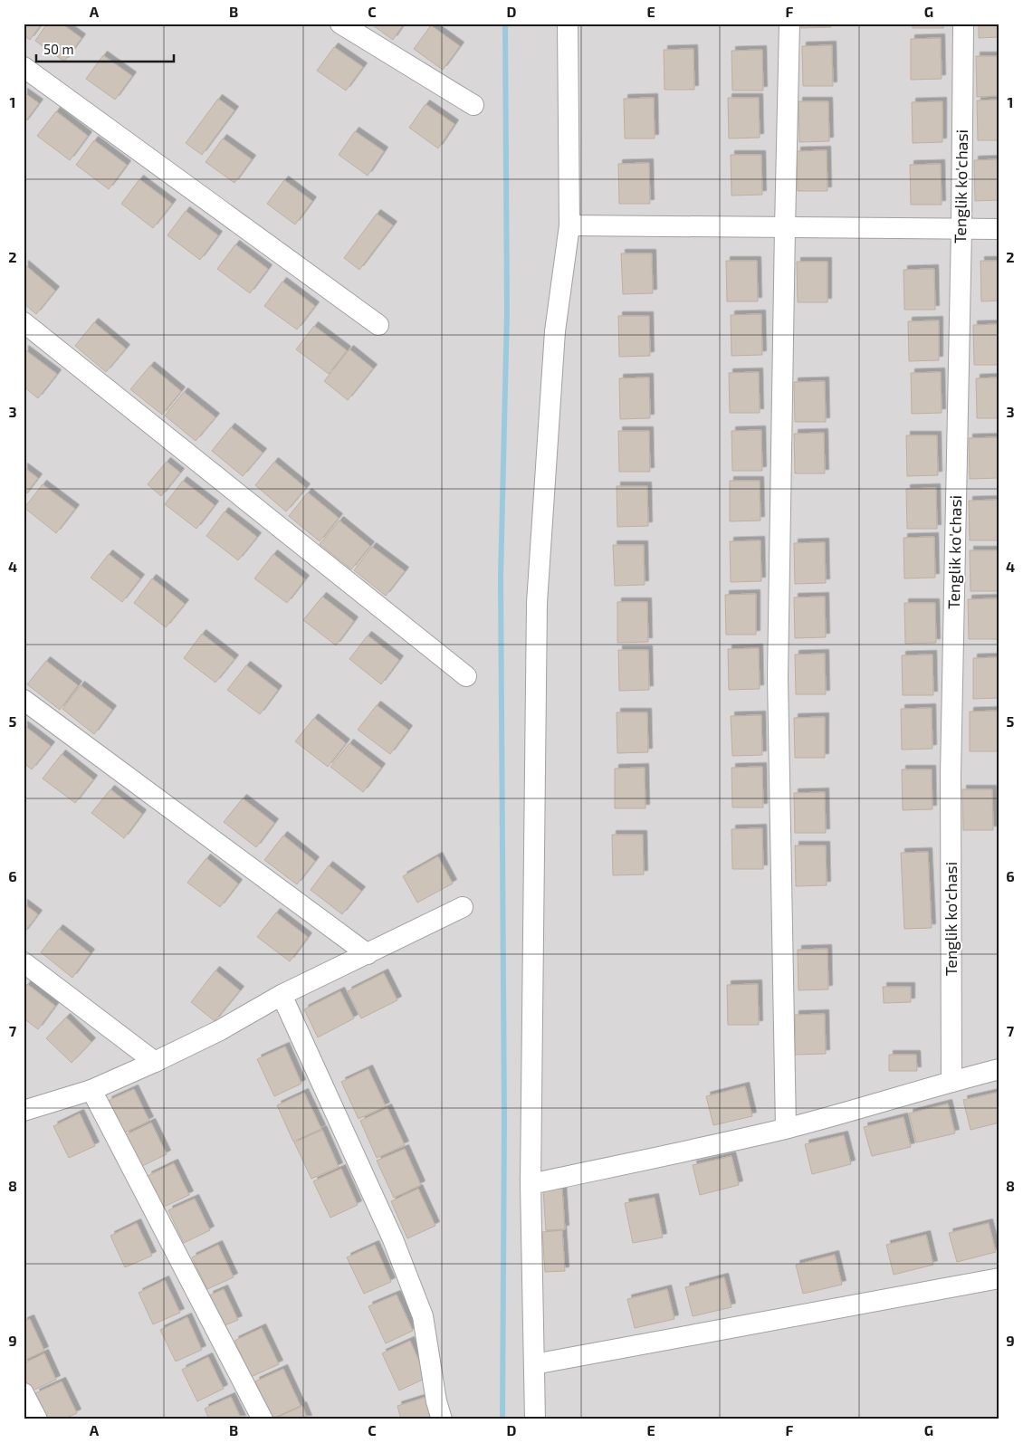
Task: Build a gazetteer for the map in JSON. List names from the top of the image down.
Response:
{
  "streets": {
    "street": ["Tenglik ko'chasi"]
  },
  "scale_bar": "50 m",
  "grid": {
    "columns": [
      "A",
      "B",
      "C",
      "D",
      "E",
      "F",
      "G"
    ],
    "rows": [
      "1",
      "2",
      "3",
      "4",
      "5",
      "6",
      "7",
      "8",
      "9"
    ]
  }
}
